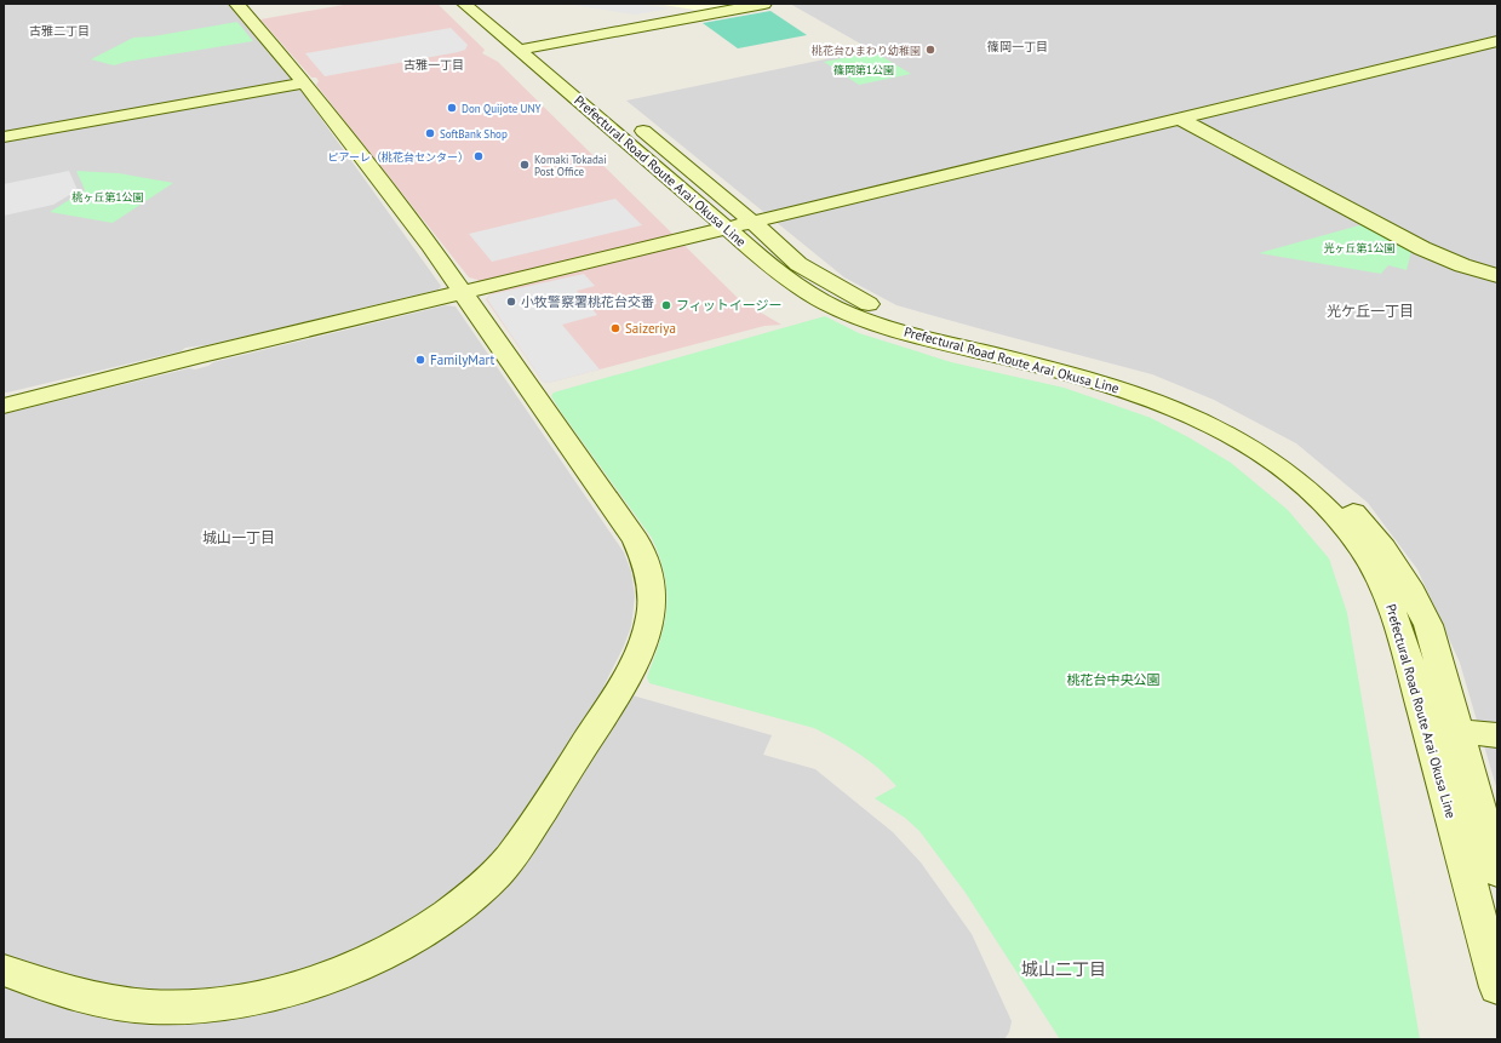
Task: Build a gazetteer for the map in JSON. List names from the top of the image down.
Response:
{
  "streets": {
    "street": ["Prefectural Road Route Arai Okusa Line"]
  },
  "districts": [
    "古雅二丁目",
    "篠岡一丁目",
    "古雅一丁目",
    "光ケ丘一丁目",
    "城山一丁目",
    "城山二丁目"
  ],
  "parks": [
    "篠岡第1公園",
    "桃ヶ丘第1公園",
    "光ヶ丘第1公園",
    "桃花台中央公園"
  ],
  "places": [
    "桃花台ひまわり幼稚園",
    "Don Quijote UNY",
    "SoftBank Shop",
    "ピアーレ（桃花台センター）",
    "Komaki Tokadai Post Office",
    "小牧警察署桃花台交番",
    "フィットイージー",
    "Saizeriya",
    "FamilyMart"
  ]
}
